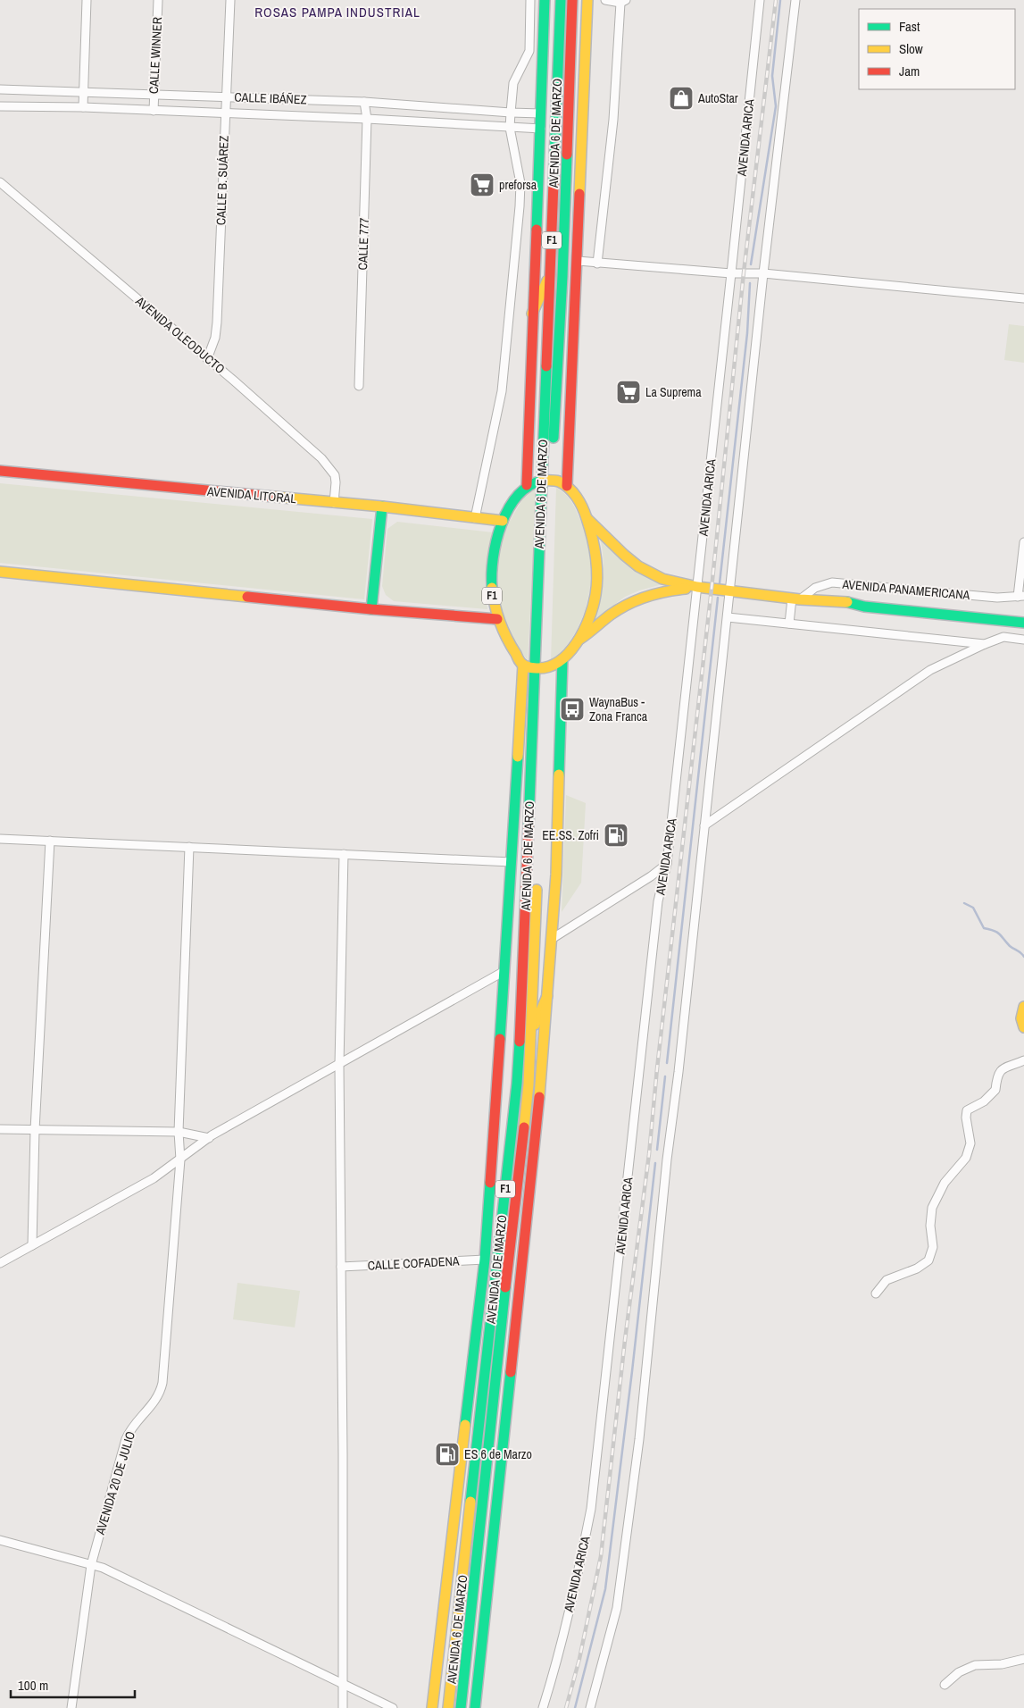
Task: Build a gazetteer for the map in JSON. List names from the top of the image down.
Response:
{
  "streets": {
    "main road": ["AVENIDA 6 DE MARZO", "F1", "AVENIDA LITORAL"],
    "street": [
      "CALLE WINNER",
      "CALLE IBÁÑEZ",
      "AVENIDA ARICA",
      "CALLE B. SUÁREZ",
      "CALLE 777",
      "AVENIDA OLEODUCTO",
      "AVENIDA PANAMERICANA",
      "CALLE COFADENA",
      "AVENIDA 20 DE JULIO"
    ]
  },
  "crossings": [
    ["CALLE WINNER", "CALLE IBÁÑEZ"],
    ["CALLE IBÁÑEZ", "AVENIDA 6 DE MARZO"],
    ["CALLE IBÁÑEZ", "CALLE B. SUÁREZ"],
    ["CALLE IBÁÑEZ", "CALLE 777"],
    ["AVENIDA 6 DE MARZO", "F1"],
    ["AVENIDA 6 DE MARZO", "CALLE COFADENA"],
    ["CALLE B. SUÁREZ", "AVENIDA OLEODUCTO"],
    ["F1", "AVENIDA LITORAL"],
    ["AVENIDA OLEODUCTO", "AVENIDA LITORAL"]
  ],
  "districts": ["ROSAS PAMPA INDUSTRIAL"],
  "places": {
    "shop": ["AutoStar"],
    "supermarket": ["preforsa", "La Suprema"],
    "bus stop": ["WaynaBus - Zona Franca"],
    "fuel station": ["EE.SS. Zofri", "ES 6 de Marzo"]
  },
  "legend": ["Fast", "Slow", "Jam"],
  "scale_bar": "100 m"
}
